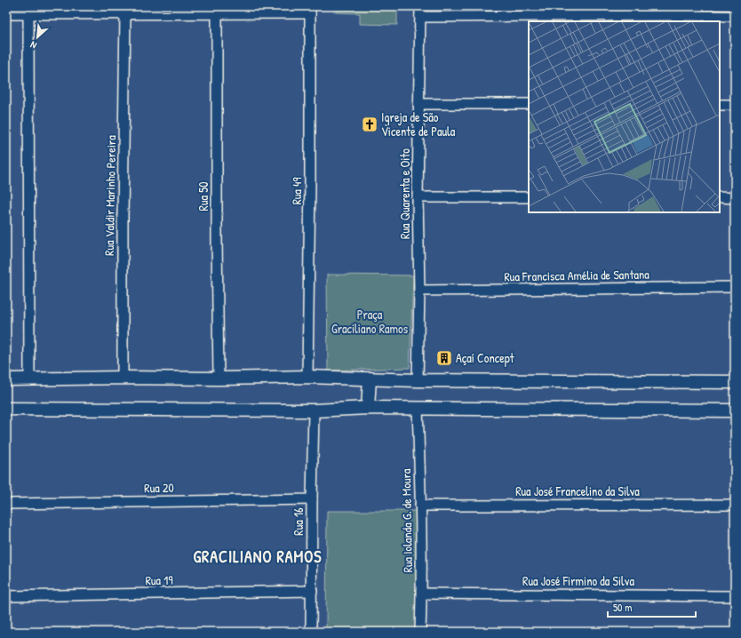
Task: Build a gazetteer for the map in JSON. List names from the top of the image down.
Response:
{
  "streets": {
    "street": [
      "Rua 49",
      "Rua Quarenta e Oito",
      "Rua Valdir Marinho Pereira",
      "Rua 50",
      "Rua Francisca Amélia de Santana",
      "Rua 20",
      "Rua José Francelino da Silva",
      "Rua Iolanda G. de Moura",
      "Rua 16",
      "Rua 19",
      "Rua José Firmino da Silva"
    ]
  },
  "crossings": [
    ["Rua Quarenta e Oito", "Rua Francisca Amélia de Santana"],
    ["Rua 20", "Rua 16"],
    ["Rua José Francelino da Silva", "Rua Iolanda G. de Moura"],
    ["Rua Iolanda G. de Moura", "Rua José Firmino da Silva"],
    ["Rua 16", "Rua 19"]
  ],
  "districts": ["GRACILIANO RAMOS"],
  "parks": ["Praça Graciliano Ramos"],
  "places": {
    "church": ["Igreja de São Vicente de Paula"],
    "building": ["Açaí Concept"]
  },
  "scale_bar": "50 m",
  "north": "bottom left"
}
